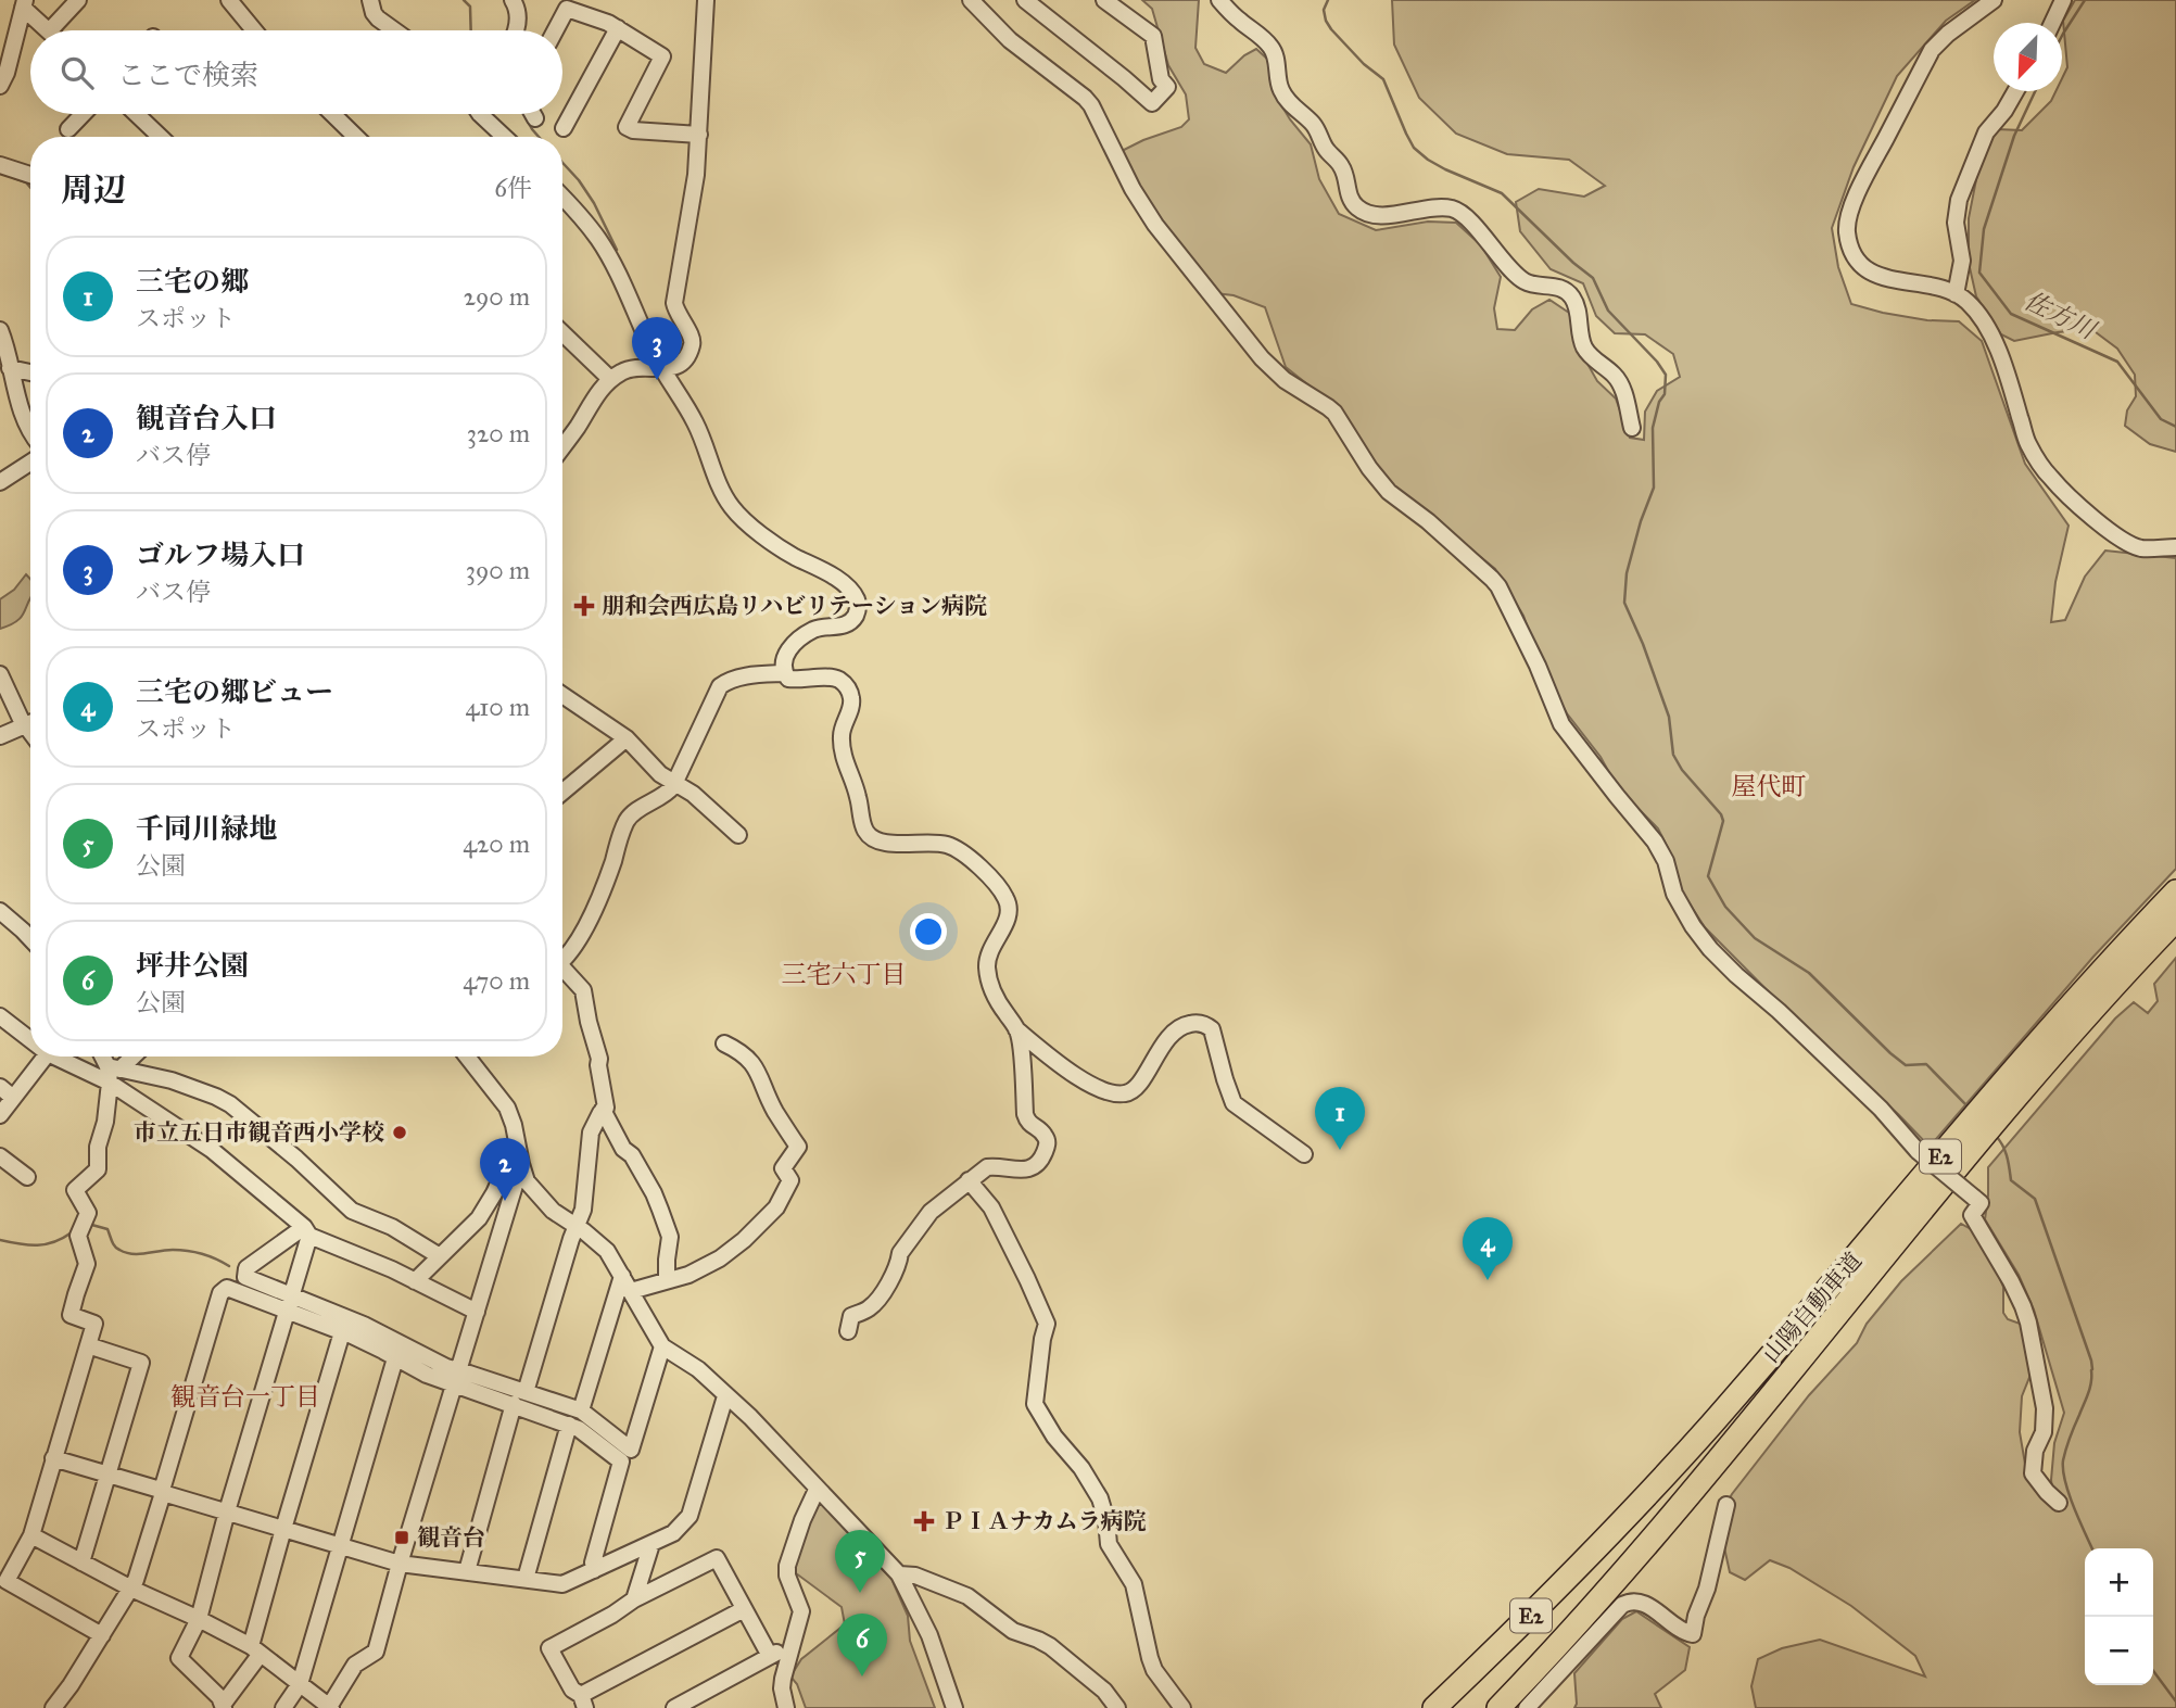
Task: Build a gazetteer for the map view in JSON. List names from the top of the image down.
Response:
{
  "streets": {
    "highway": ["E2", "山陽自動車道"]
  },
  "districts": ["屋代町", "三宅六丁目", "観音台一丁目"],
  "water": ["佐方川"],
  "places": {
    "health": ["朋和会西広島リハビリテーション病院", "ＰＩＡナカムラ病院"],
    "other": ["市立五日市観音西小学校"],
    "transit": ["観音台"]
  },
  "north": "bottom left",
  "page": {
    "search": "ここで検索",
    "heading": ["周辺", "6件"],
    "list": [
      {
        "mark": "1",
        "name": "三宅の郷",
        "note": "スポット",
        "value": "290 m"
      },
      {
        "mark": "2",
        "name": "観音台入口",
        "note": "バス停",
        "value": "320 m"
      },
      {
        "mark": "3",
        "name": "ゴルフ場入口",
        "note": "バス停",
        "value": "390 m"
      },
      {
        "mark": "4",
        "name": "三宅の郷ビュー",
        "note": "スポット",
        "value": "410 m"
      },
      {
        "mark": "5",
        "name": "千同川緑地",
        "note": "公園",
        "value": "420 m"
      },
      {
        "mark": "6",
        "name": "坪井公園",
        "note": "公園",
        "value": "470 m"
      }
    ],
    "pins": [
      "3",
      "1",
      "2",
      "4",
      "5",
      "6"
    ],
    "map_buttons": ["+", "−"]
  }
}
